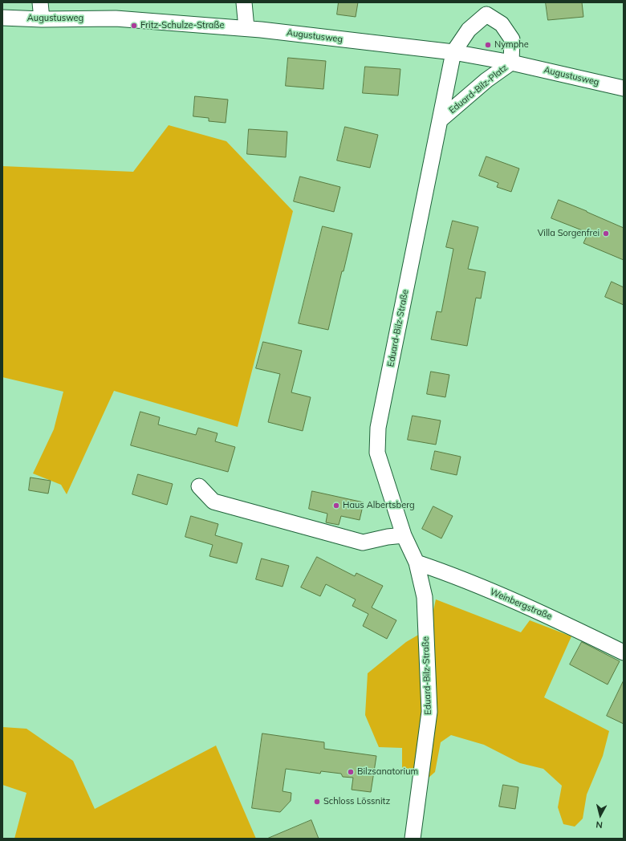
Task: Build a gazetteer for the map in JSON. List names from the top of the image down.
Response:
{
  "streets": {
    "street": [
      "Augustusweg",
      "Eduard-Bilz-Platz",
      "Eduard-Bilz-Straße",
      "Weinbergstraße"
    ]
  },
  "crossings": [
    ["Augustusweg", "Eduard-Bilz-Platz"],
    ["Eduard-Bilz-Platz", "Eduard-Bilz-Straße"],
    ["Eduard-Bilz-Straße", "Weinbergstraße"]
  ],
  "places": [
    "Fritz-Schulze-Straße",
    "Nymphe",
    "Villa Sorgenfrei",
    "Haus Albertsberg",
    "Bilzsanatorium",
    "Schloss Lössnitz"
  ],
  "north": "bottom"
}
